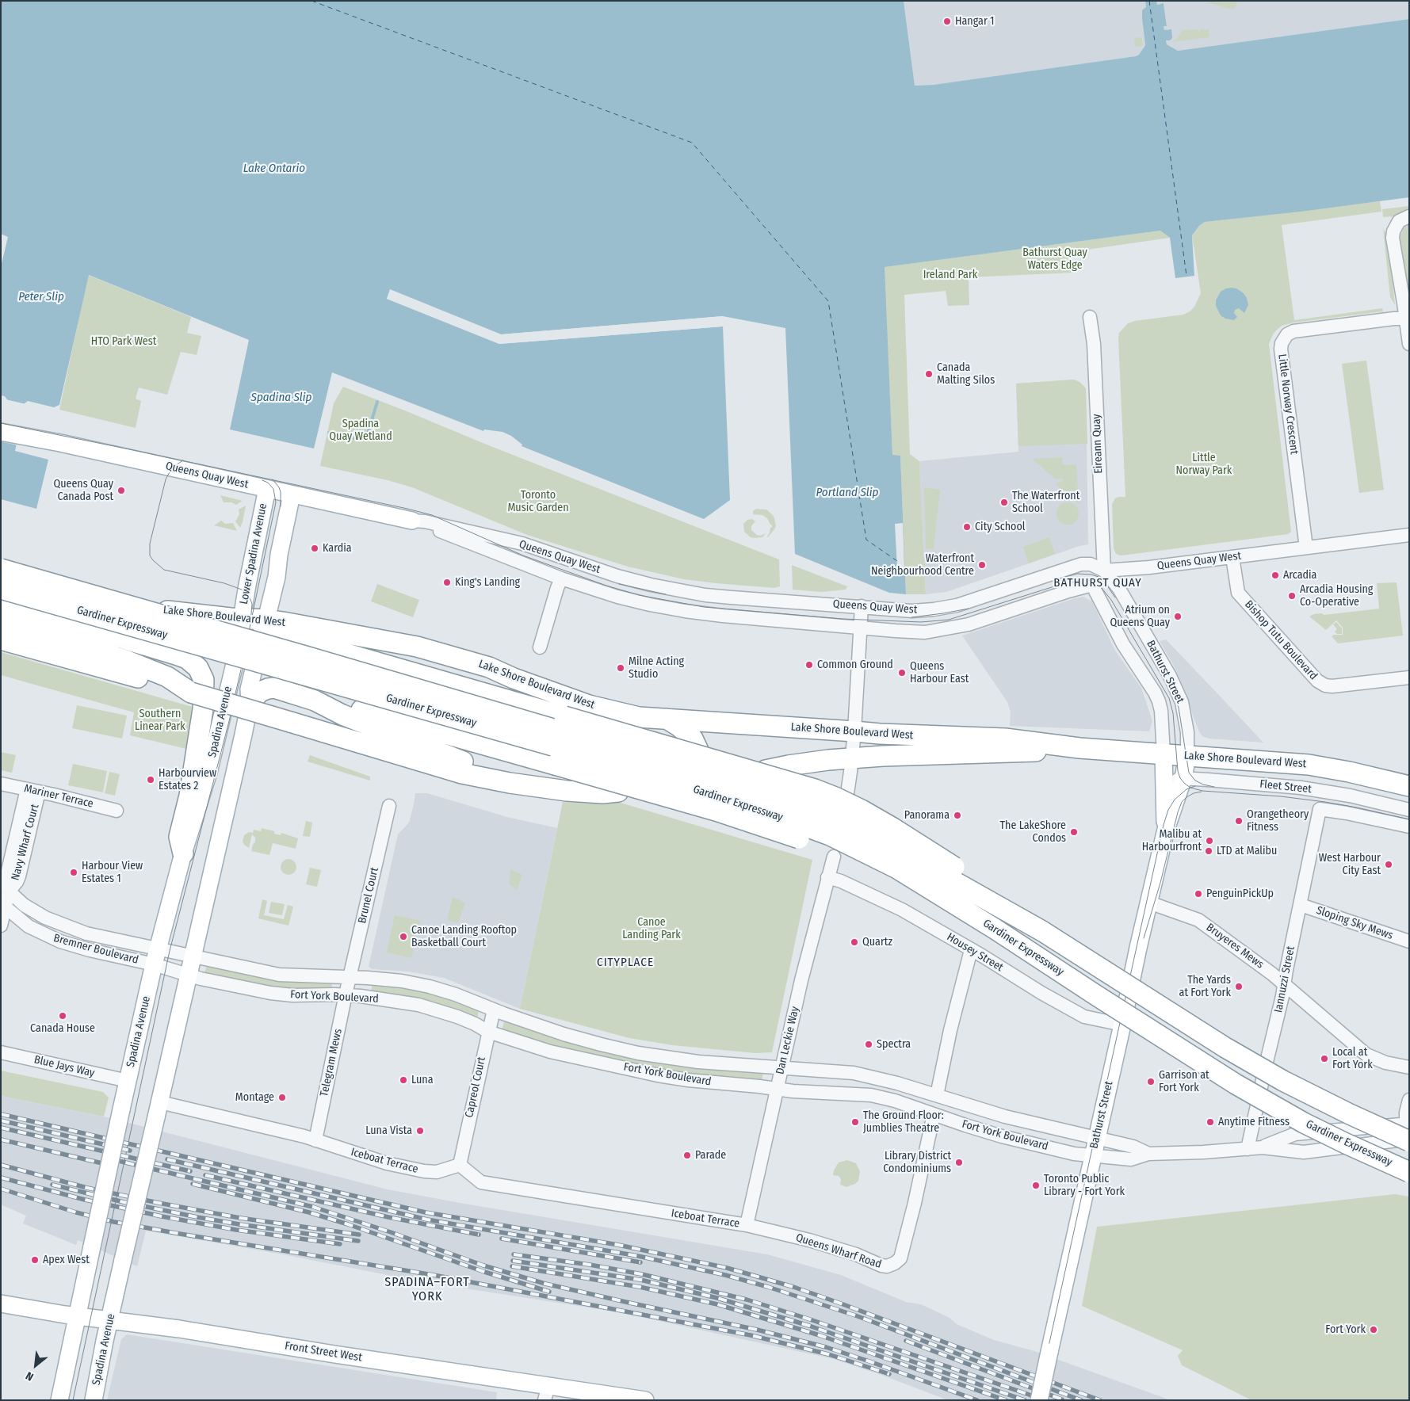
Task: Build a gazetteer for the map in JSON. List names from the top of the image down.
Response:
{
  "streets": {
    "highway": ["Lake Shore Boulevard West", "Gardiner Expressway"],
    "main road": [
      "Queens Quay West",
      "Lower Spadina Avenue",
      "Bathurst Street",
      "Spadina Avenue",
      "Front Street West"
    ],
    "street": [
      "Little Norway Crescent",
      "Eireann Quay",
      "Bishop Tutu Boulevard",
      "Fleet Street",
      "Mariner Terrace",
      "Navy Wharf Court",
      "Brunel Court",
      "Sloping Sky Mews",
      "Bruyeres Mews",
      "Bremner Boulevard",
      "Housey Street",
      "Iannuzzi Street",
      "Fort York Boulevard",
      "Dan Leckie Way",
      "Telegram Mews",
      "Blue Jays Way",
      "Capreol Court",
      "Iceboat Terrace",
      "Queens Wharf Road"
    ]
  },
  "crossings": [
    ["Little Norway Crescent", "Queens Quay West"],
    ["Eireann Quay", "Queens Quay West"],
    ["Eireann Quay", "Bathurst Street"],
    ["Queens Quay West", "Lower Spadina Avenue"],
    ["Queens Quay West", "Bishop Tutu Boulevard"],
    ["Queens Quay West", "Bathurst Street"],
    ["Lower Spadina Avenue", "Lake Shore Boulevard West"],
    ["Lake Shore Boulevard West", "Bathurst Street"],
    ["Gardiner Expressway", "Fort York Boulevard"],
    ["Bathurst Street", "Fleet Street"],
    ["Bathurst Street", "Bruyeres Mews"],
    ["Bathurst Street", "Housey Street"],
    ["Bathurst Street", "Fort York Boulevard"],
    ["Spadina Avenue", "Bremner Boulevard"],
    ["Spadina Avenue", "Fort York Boulevard"],
    ["Spadina Avenue", "Blue Jays Way"],
    ["Spadina Avenue", "Iceboat Terrace"],
    ["Spadina Avenue", "Front Street West"],
    ["Fleet Street", "Iannuzzi Street"],
    ["Mariner Terrace", "Navy Wharf Court"],
    ["Navy Wharf Court", "Bremner Boulevard"],
    ["Brunel Court", "Fort York Boulevard"],
    ["Brunel Court", "Telegram Mews"],
    ["Sloping Sky Mews", "Iannuzzi Street"],
    ["Bruyeres Mews", "Iannuzzi Street"],
    ["Bremner Boulevard", "Fort York Boulevard"],
    ["Housey Street", "Dan Leckie Way"],
    ["Iannuzzi Street", "Fort York Boulevard"],
    ["Fort York Boulevard", "Dan Leckie Way"],
    ["Fort York Boulevard", "Telegram Mews"],
    ["Fort York Boulevard", "Capreol Court"],
    ["Fort York Boulevard", "Queens Wharf Road"],
    ["Dan Leckie Way", "Iceboat Terrace"],
    ["Dan Leckie Way", "Queens Wharf Road"],
    ["Telegram Mews", "Iceboat Terrace"],
    ["Capreol Court", "Iceboat Terrace"],
    ["Iceboat Terrace", "Queens Wharf Road"]
  ],
  "districts": ["BATHURST QUAY", "CITYPLACE", "SPADINA–FORT YORK"],
  "water": [
    "Lake Ontario",
    "Peter Slip",
    "Spadina Slip",
    "Portland Slip"
  ],
  "parks": [
    "Bathurst Quay Waters Edge",
    "Ireland Park",
    "HTO Park West",
    "Spadina Quay Wetland",
    "Little Norway Park",
    "Toronto Music Garden",
    "Southern Linear Park",
    "Canoe Landing Park"
  ],
  "places": [
    "Hangar 1",
    "Canada Malting Silos",
    "Queens Quay Canada Post",
    "The Waterfront School",
    "City School",
    "Kardia",
    "Waterfront Neighbourhood Centre",
    "Arcadia",
    "King's Landing",
    "Arcadia Housing Co-Operative",
    "Atrium on Queens Quay",
    "Common Ground",
    "Milne Acting Studio",
    "Queens Harbour East",
    "Harbourview Estates 2",
    "Panorama",
    "Orangetheory Fitness",
    "The LakeShore Condos",
    "Malibu at Harbourfront",
    "LTD at Malibu",
    "West Harbour City East",
    "Harbour View Estates 1",
    "PenguinPickUp",
    "Canoe Landing Rooftop Basketball Court",
    "Quartz",
    "The Yards at Fort York",
    "Canada House",
    "Spectra",
    "Local at Fort York",
    "Luna",
    "Garrison at Fort York",
    "Montage",
    "The Ground Floor: Jumblies Theatre",
    "Anytime Fitness",
    "Luna Vista",
    "Parade",
    "Library District Condominiums",
    "Toronto Public Library - Fort York",
    "Apex West",
    "Fort York"
  ],
  "north": "bottom left"
}
